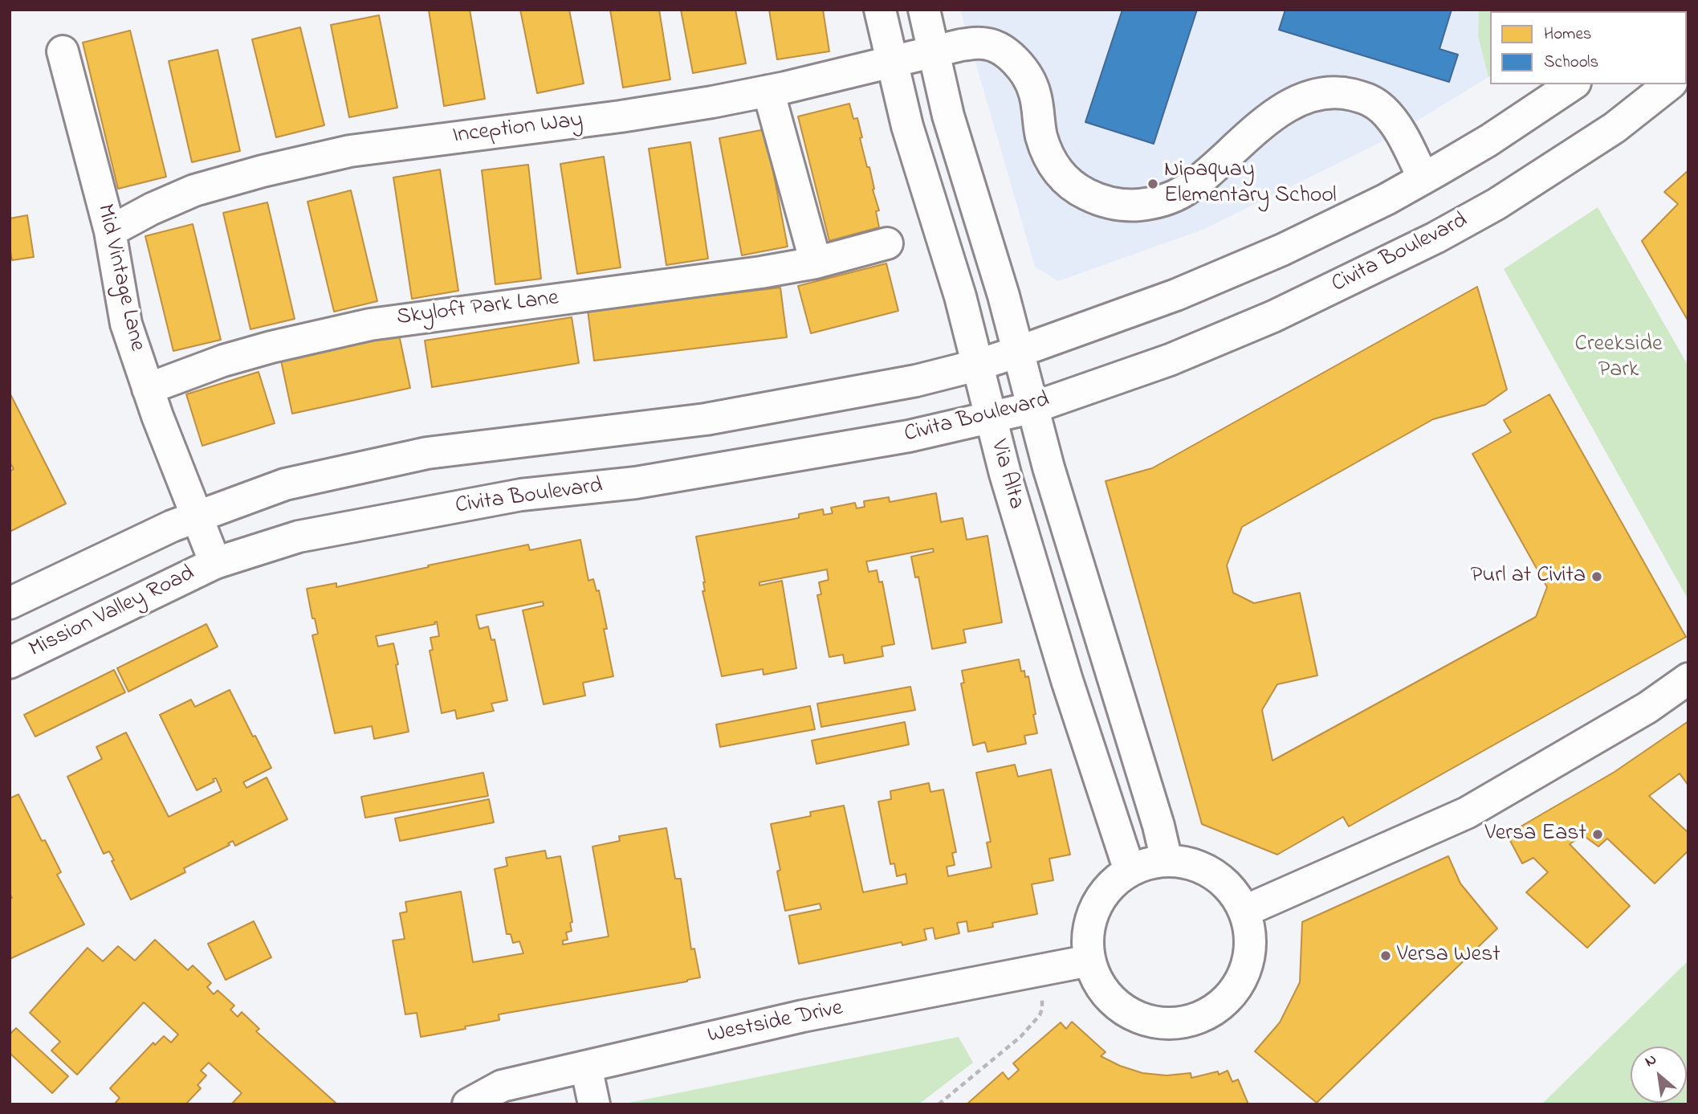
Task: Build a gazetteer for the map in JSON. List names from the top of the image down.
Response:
{
  "streets": {
    "street": [
      "Inception Way",
      "Civita Boulevard",
      "Mid Vintage Lane",
      "Skyloft Park Lane",
      "Via Alta",
      "Mission Valley Road",
      "Westside Drive"
    ]
  },
  "crossings": [
    ["Inception Way", "Mid Vintage Lane"],
    ["Inception Way", "Via Alta"],
    ["Civita Boulevard", "Mid Vintage Lane"],
    ["Civita Boulevard", "Via Alta"],
    ["Civita Boulevard", "Mission Valley Road"],
    ["Mid Vintage Lane", "Skyloft Park Lane"],
    ["Mid Vintage Lane", "Mission Valley Road"],
    ["Via Alta", "Westside Drive"]
  ],
  "parks": ["Creekside Park"],
  "places": [
    "Nipaquay Elementary School",
    "Purl at Civita",
    "Versa East",
    "Versa West"
  ],
  "legend": ["Homes", "Schools"],
  "north": "top left"
}
